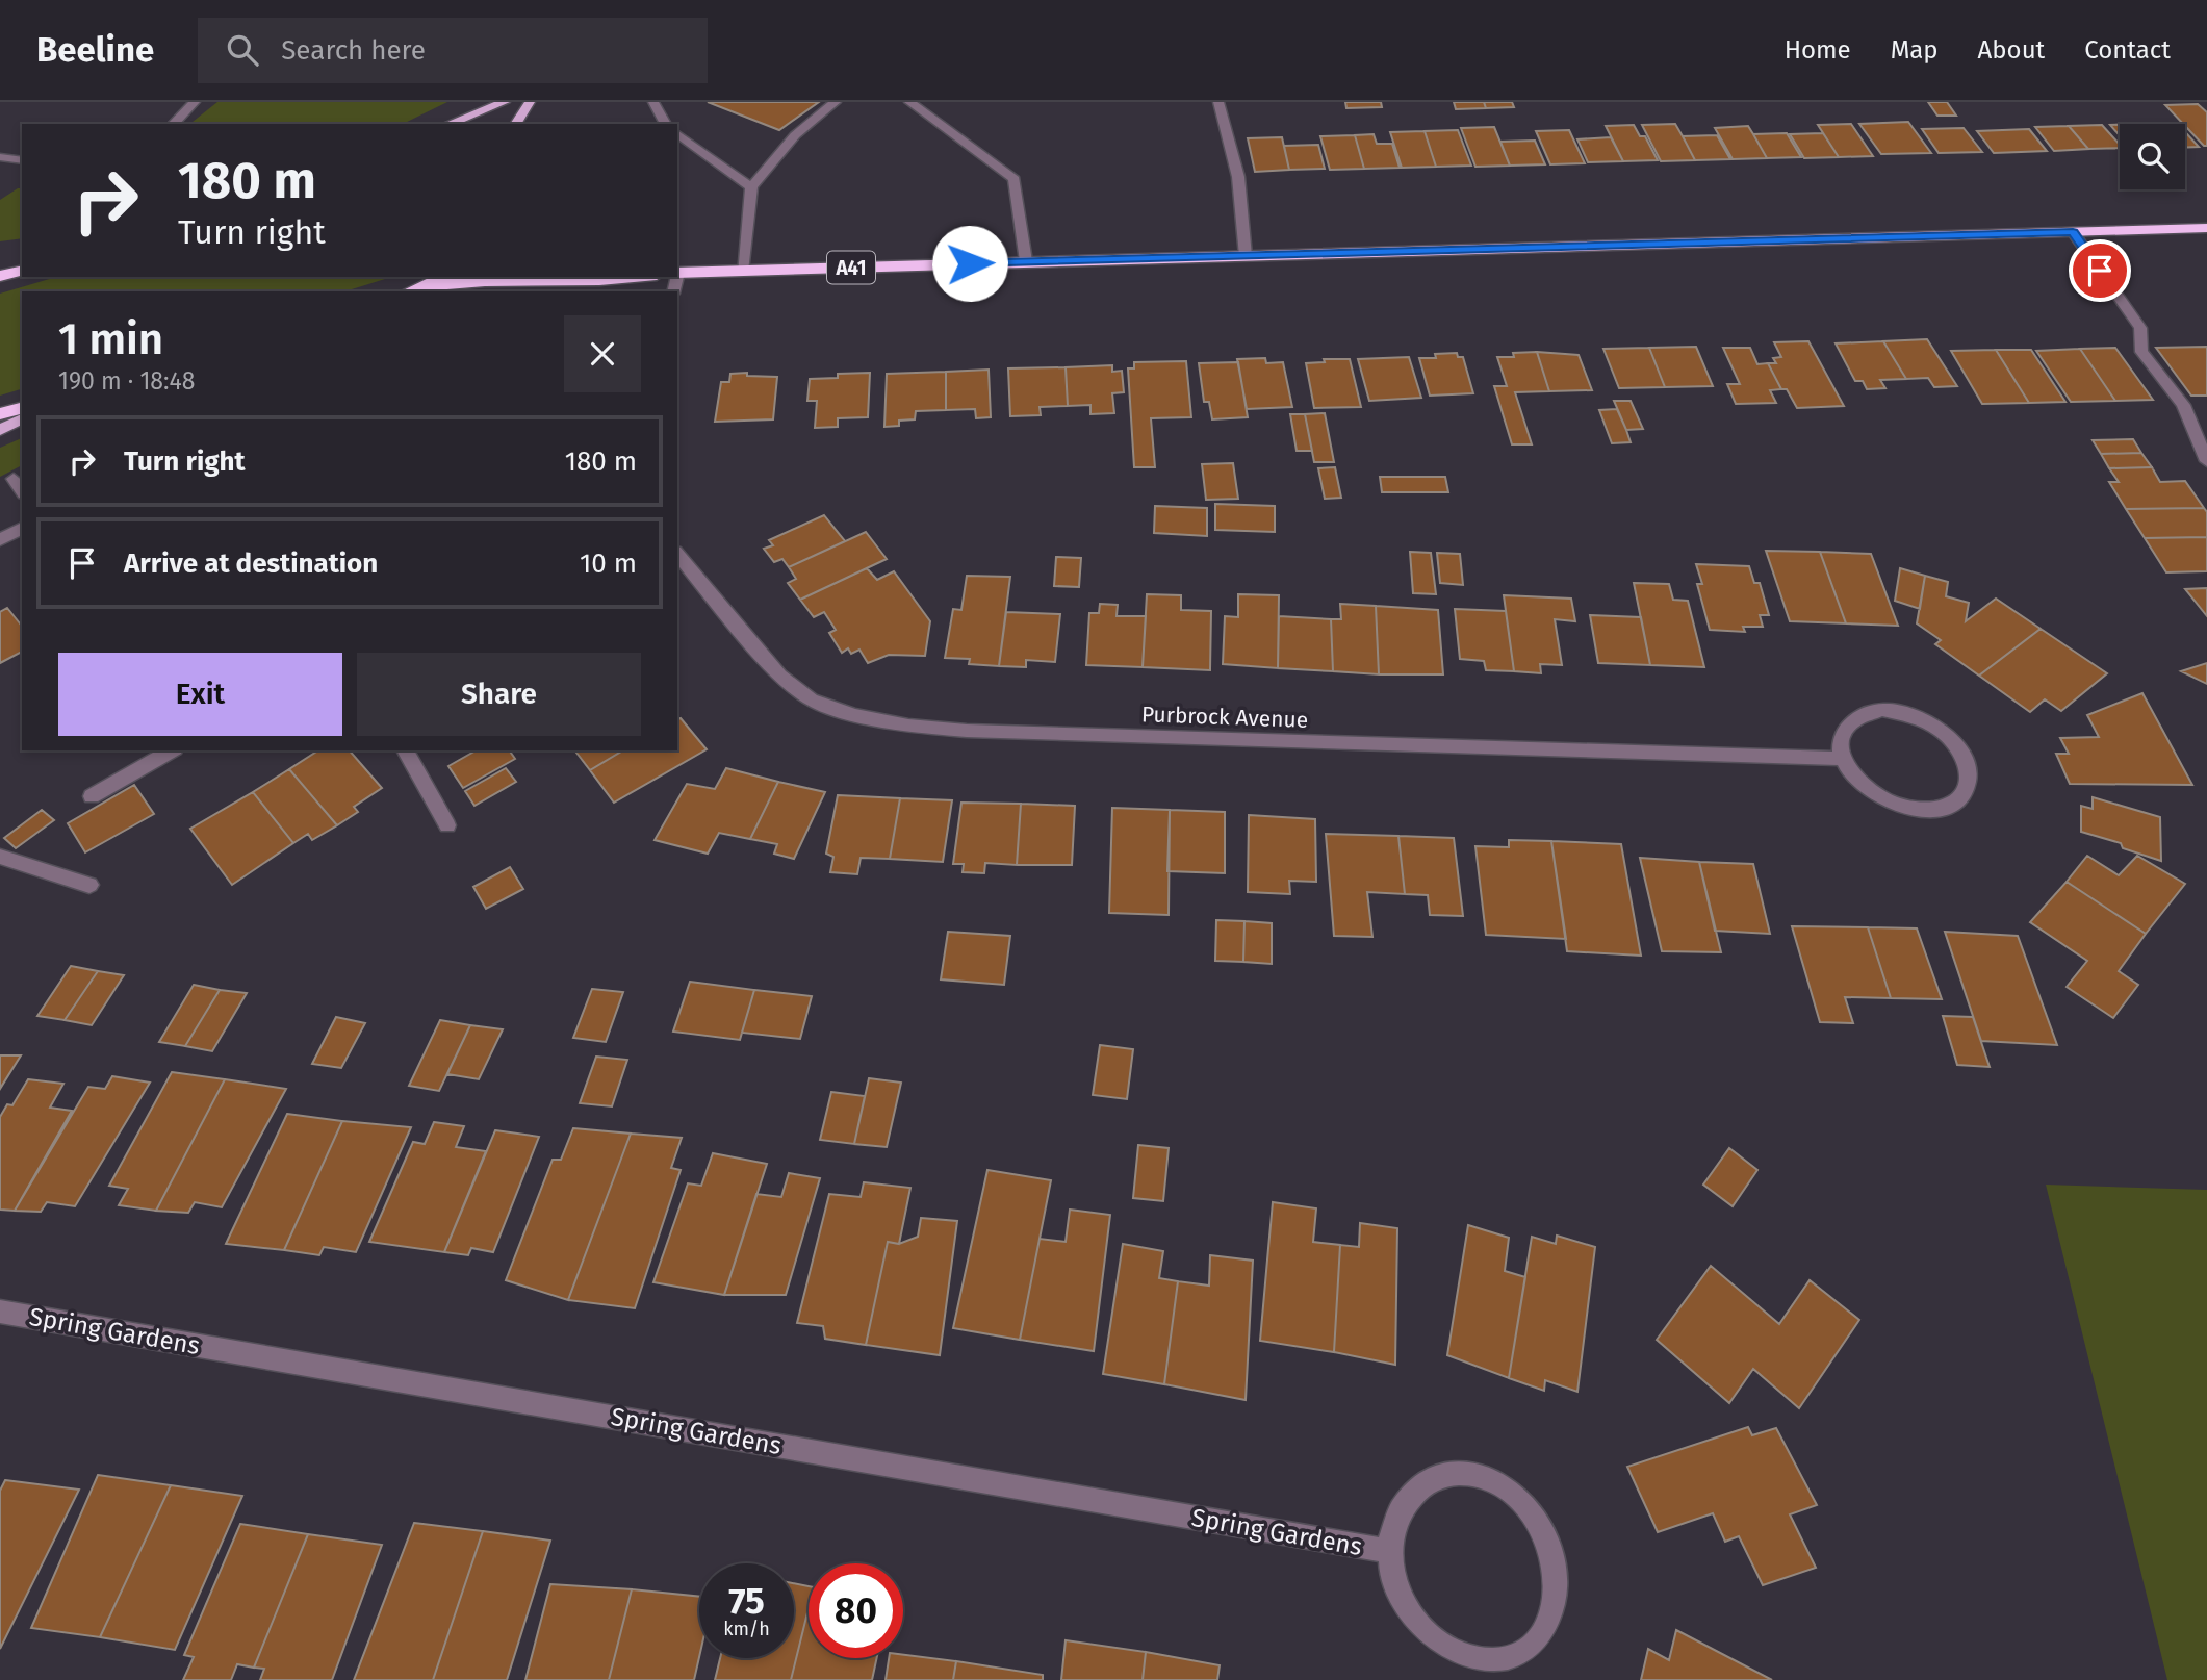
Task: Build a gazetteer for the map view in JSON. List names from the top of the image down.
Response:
{
  "streets": {
    "highway": ["A41"],
    "street": ["Purbrock Avenue", "Spring Gardens"]
  },
  "page": {
    "header": "Beeline",
    "search": "Search here",
    "nav": [
      "Home",
      "Map",
      "About",
      "Contact"
    ],
    "turn": ["180 m", "Turn right"],
    "heading": ["1 min", "190 m · 18:48"],
    "list": [
      {
        "name": "Turn right",
        "value": "180 m"
      },
      {
        "name": "Arrive at destination",
        "value": "10 m"
      }
    ],
    "buttons": ["Exit", "Share"],
    "speed": "75 km/h",
    "limit": "80"
  }
}
